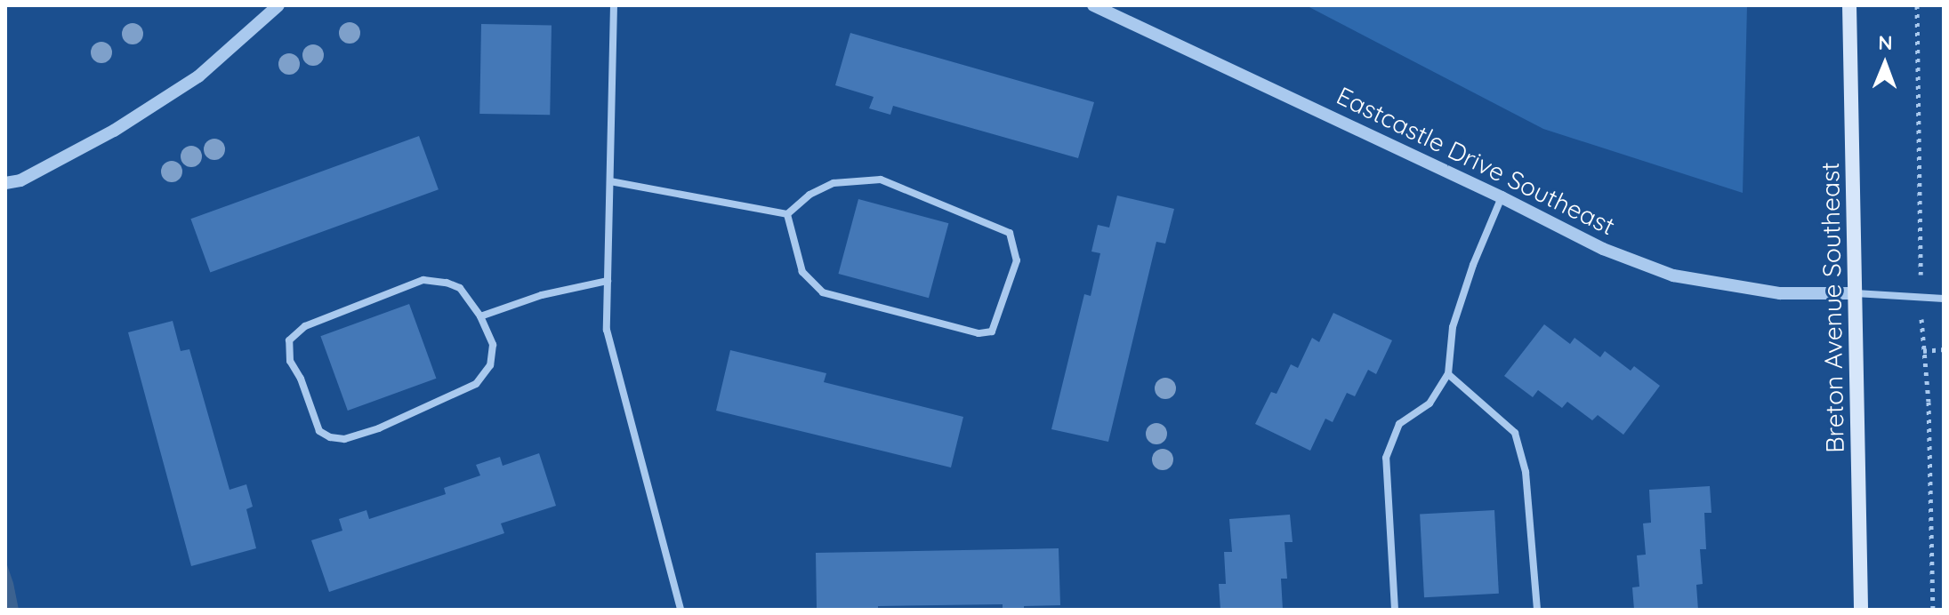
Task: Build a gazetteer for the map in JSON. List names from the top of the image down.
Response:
{
  "streets": {
    "main road": ["Breton Avenue Southeast"],
    "street": ["Eastcastle Drive Southeast"]
  },
  "crossings": [
    ["Eastcastle Drive Southeast", "Breton Avenue Southeast"]
  ],
  "north": "top"
}
